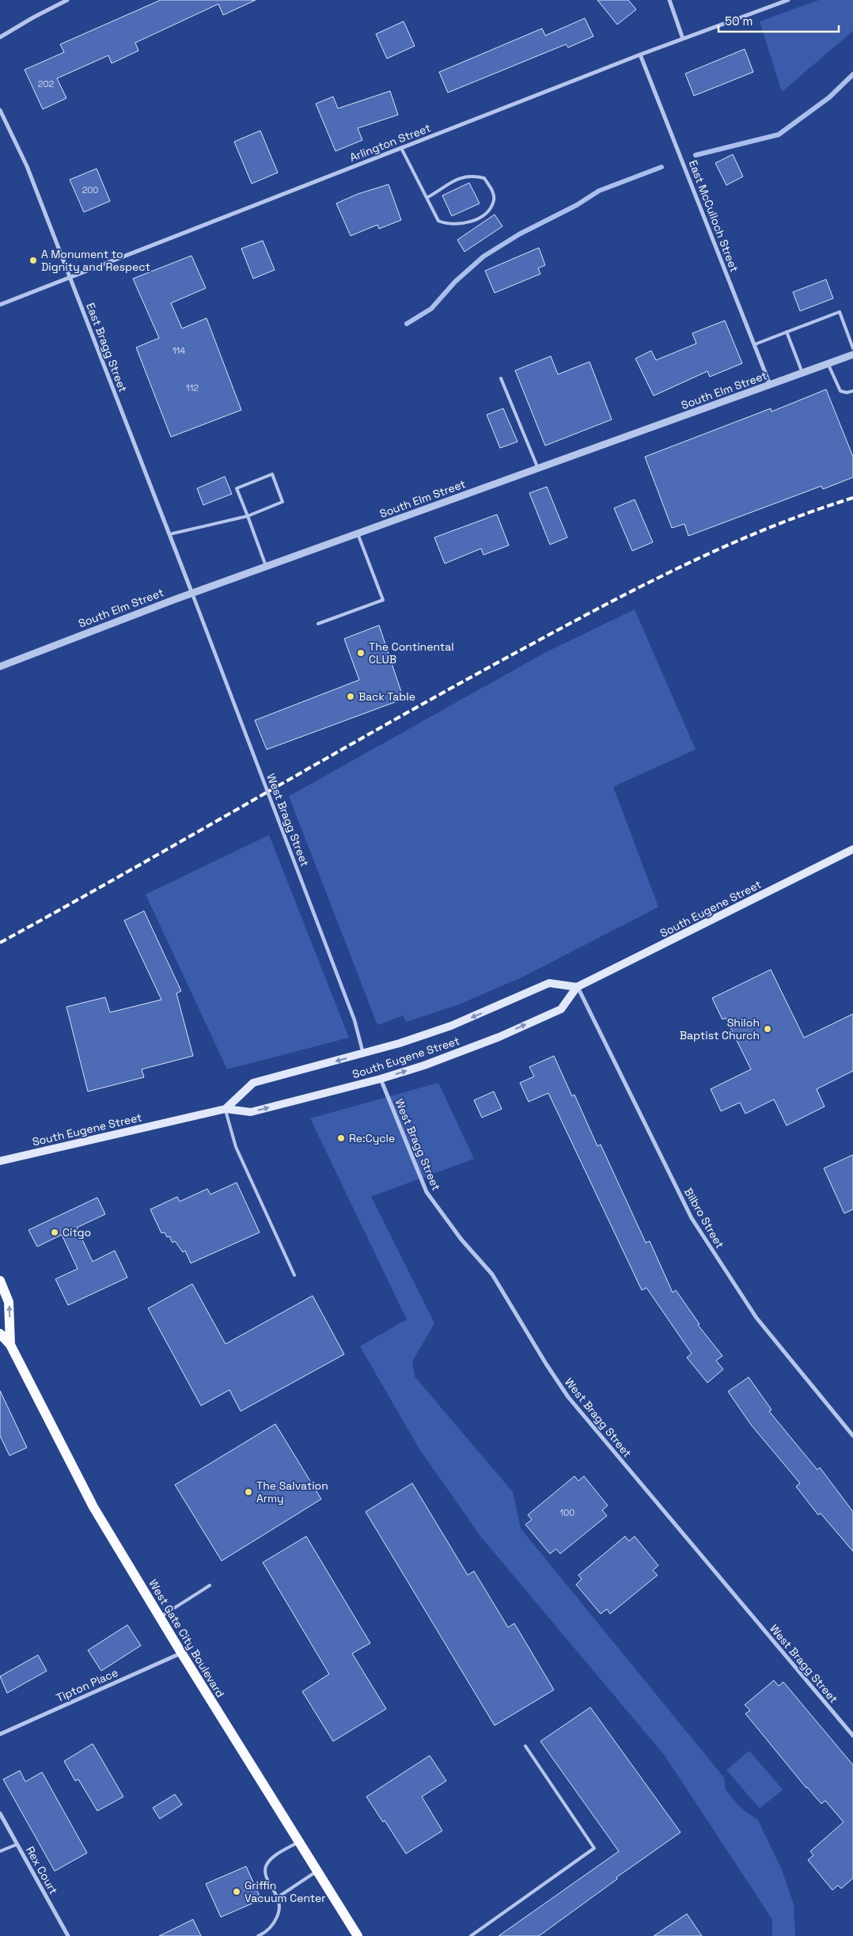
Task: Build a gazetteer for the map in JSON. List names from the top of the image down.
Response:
{
  "streets": {
    "main road": ["South Eugene Street", "West Gate City Boulevard"],
    "street": [
      "Arlington Street",
      "East McCulloch Street",
      "East Bragg Street",
      "South Elm Street",
      "West Bragg Street",
      "Bilbro Street",
      "Tipton Place",
      "Rex Court"
    ]
  },
  "crossings": [
    ["Arlington Street", "East McCulloch Street"],
    ["Arlington Street", "East Bragg Street"],
    ["East McCulloch Street", "South Elm Street"],
    ["East Bragg Street", "South Elm Street"],
    ["East Bragg Street", "West Bragg Street"],
    ["South Elm Street", "West Bragg Street"],
    ["West Bragg Street", "South Eugene Street"],
    ["South Eugene Street", "Bilbro Street"],
    ["West Gate City Boulevard", "Tipton Place"]
  ],
  "places": [
    "A Monument to Dignity and Respect",
    "The Continental CLUB",
    "Back Table",
    "Shiloh Baptist Church",
    "Re:Cycle",
    "Citgo",
    "The Salvation Army",
    "Griffin Vacuum Center"
  ],
  "house_numbers": [
    "202",
    "200",
    "114",
    "112",
    "100"
  ],
  "scale_bar": "50 m"
}
